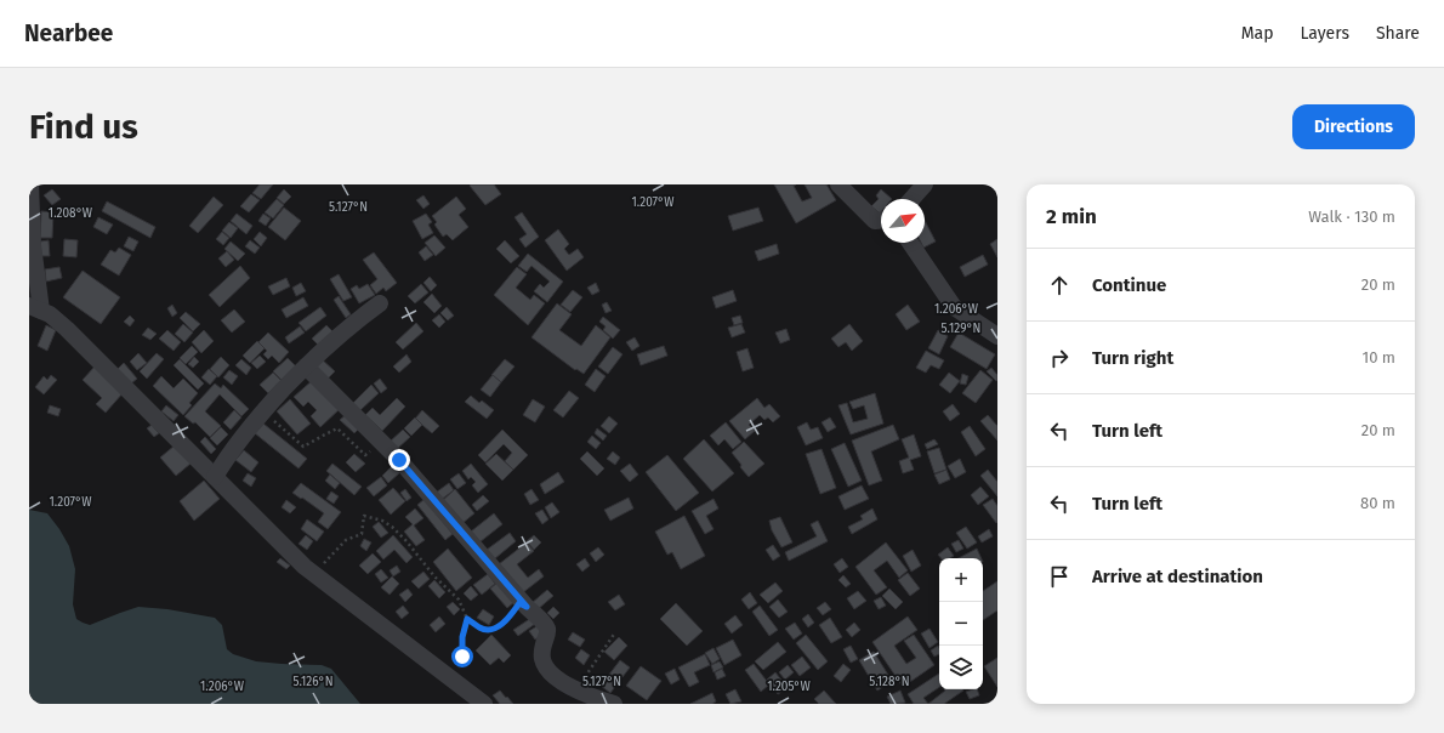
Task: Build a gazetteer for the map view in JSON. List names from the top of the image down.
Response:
{
  "north": "top right",
  "page": {
    "header": "Nearbee",
    "nav": ["Map", "Layers", "Share"],
    "buttons": "Directions",
    "title": "Find us",
    "heading": ["2 min", "Walk · 130 m"],
    "list": [
      ["Continue", "20 m"],
      ["Turn right", "10 m"],
      ["Turn left", "20 m"],
      ["Turn left", "80 m"],
      "Arrive at destination"
    ],
    "map_buttons": ["+", "−"]
  },
  "coordinates": [
    "1.207°W",
    "5.127°N",
    "1.208°W",
    "1.206°W",
    "5.129°N",
    "5.126°N",
    "5.128°N",
    "1.205°W"
  ]
}
